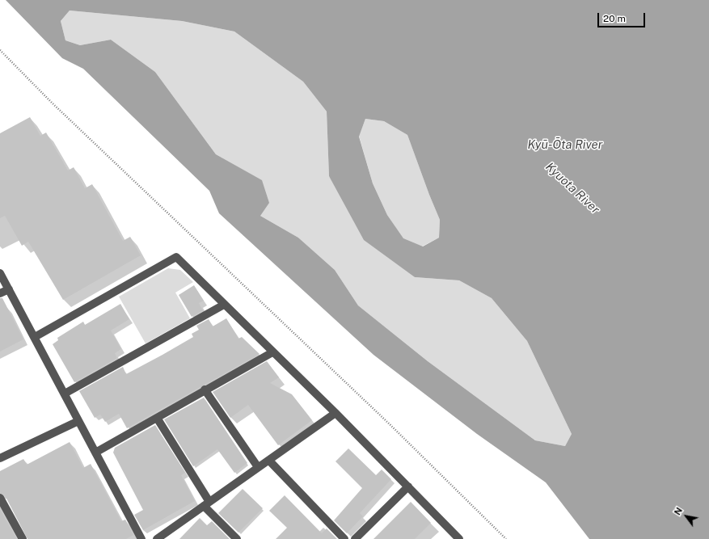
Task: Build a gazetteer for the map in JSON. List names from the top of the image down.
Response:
{
  "water": ["Kyū-Ōta River", "Kyuota River"],
  "scale_bar": "20 m",
  "north": "top left"
}
